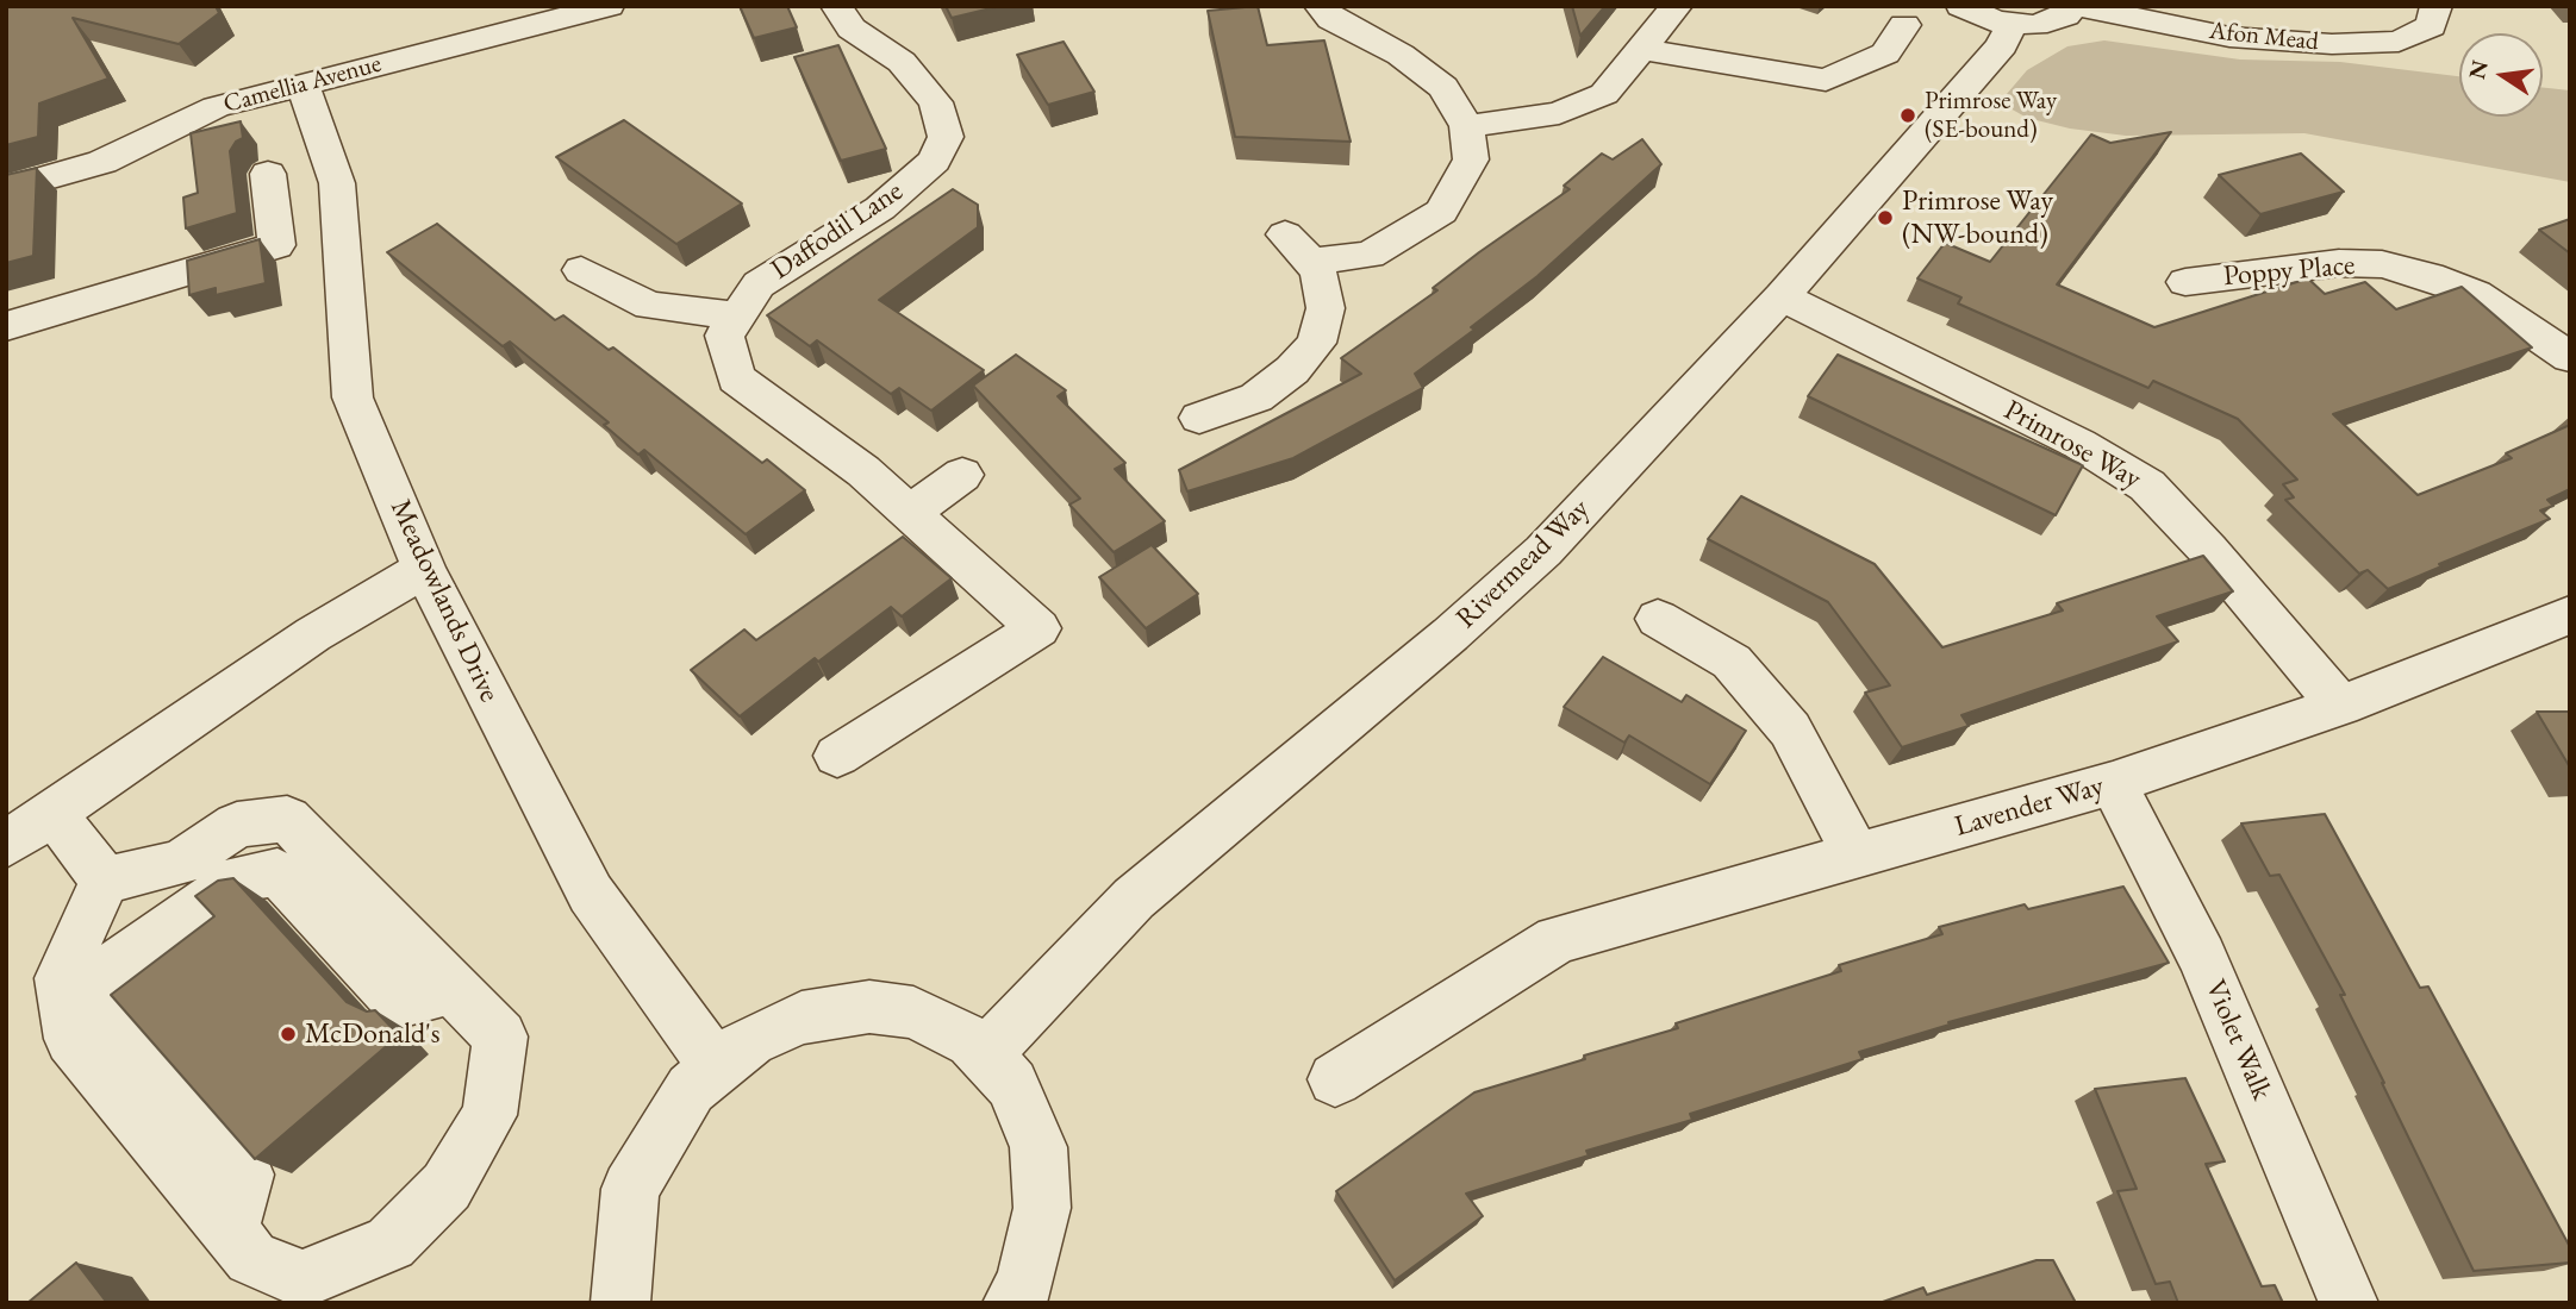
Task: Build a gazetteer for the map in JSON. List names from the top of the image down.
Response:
{
  "streets": {
    "street": [
      "Afon Mead",
      "Camellia Avenue",
      "Daffodil Lane",
      "Poppy Place",
      "Primrose Way",
      "Rivermead Way",
      "Meadowlands Drive",
      "Lavender Way",
      "Violet Walk"
    ]
  },
  "crossings": [
    ["Camellia Avenue", "Meadowlands Drive"],
    ["Primrose Way", "Rivermead Way"],
    ["Primrose Way", "Lavender Way"],
    ["Lavender Way", "Violet Walk"]
  ],
  "places": ["Primrose Way (SE-bound)", "Primrose Way (NW-bound)", "McDonald's"],
  "north": "left"
}
